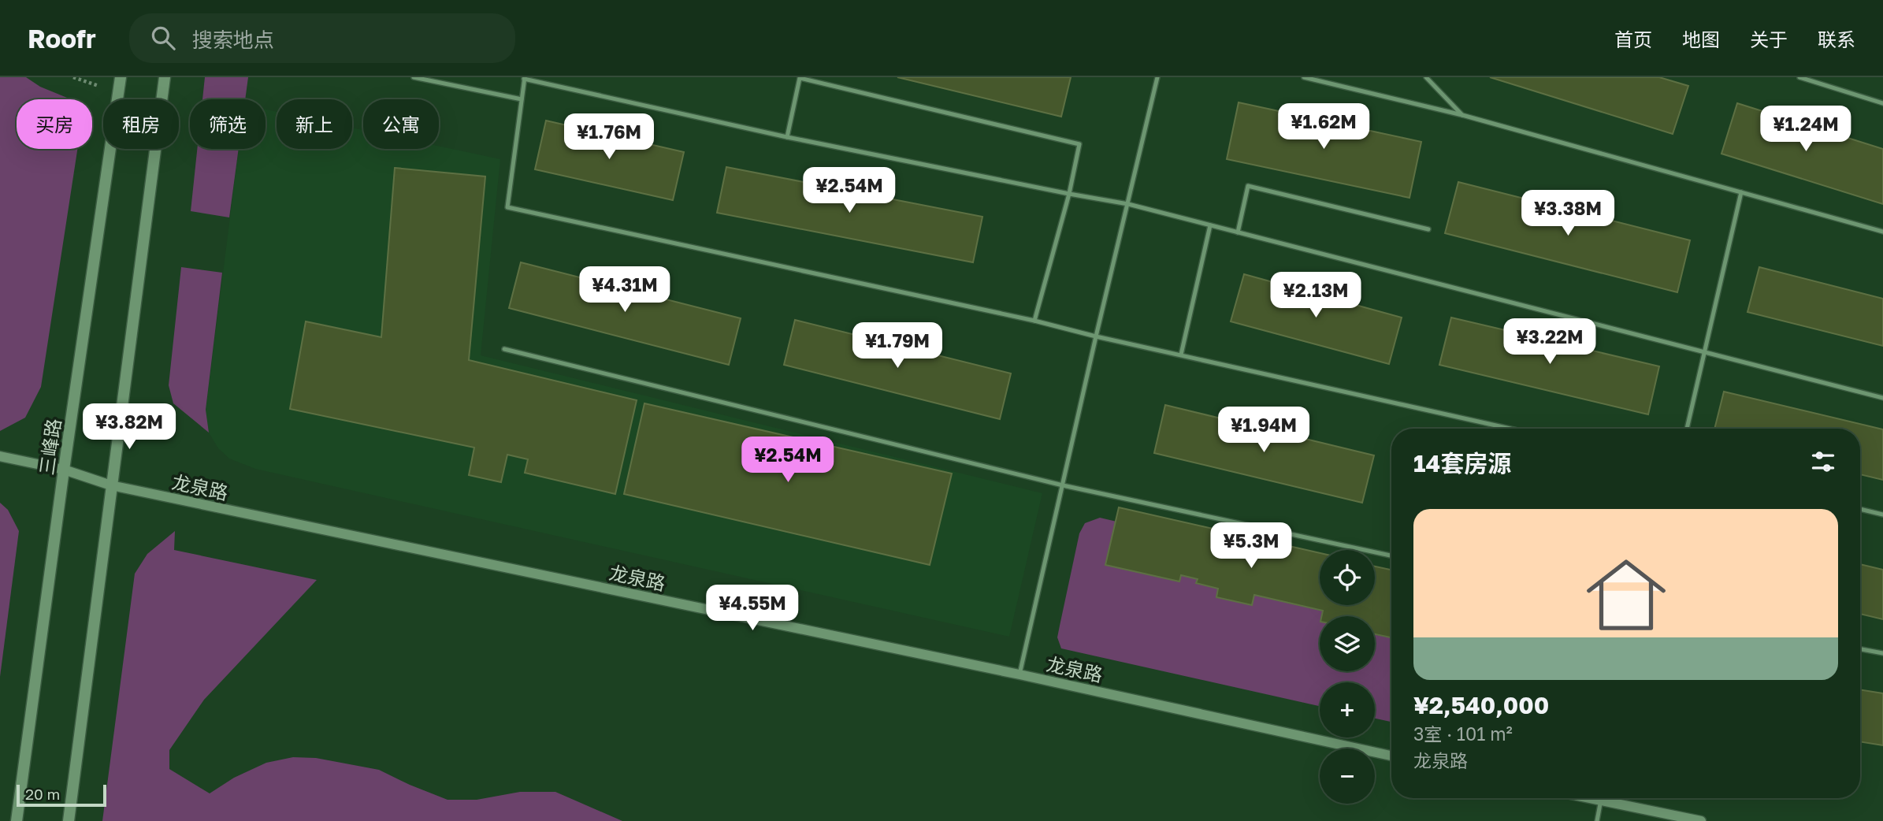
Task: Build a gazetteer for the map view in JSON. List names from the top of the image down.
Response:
{
  "streets": {
    "main road": ["三峰路"],
    "street": ["龙泉路"]
  },
  "crossings": [
    ["三峰路", "龙泉路"]
  ],
  "scale_bar": "20 m",
  "page": {
    "header": "Roofr",
    "search": "搜索地点",
    "nav": [
      "首页",
      "地图",
      "关于",
      "联系"
    ],
    "chip": [
      "买房",
      "租房",
      "筛选",
      "新上",
      "公寓"
    ],
    "price": [
      "¥1.62M",
      "¥1.24M",
      "¥1.76M",
      "¥2.54M",
      "¥3.38M",
      "¥4.31M",
      "¥2.13M",
      "¥3.22M",
      "¥1.79M",
      "¥3.82M",
      "¥1.94M",
      "¥2.54M",
      "¥5.3M",
      "¥4.55M"
    ],
    "heading": "14套房源",
    "list": [
      {
        "name": "¥2,540,000",
        "note": "3室 · 101 m² · 龙泉路"
      }
    ],
    "map_buttons": ["+", "−"],
    "scale": "20 m"
  }
}
